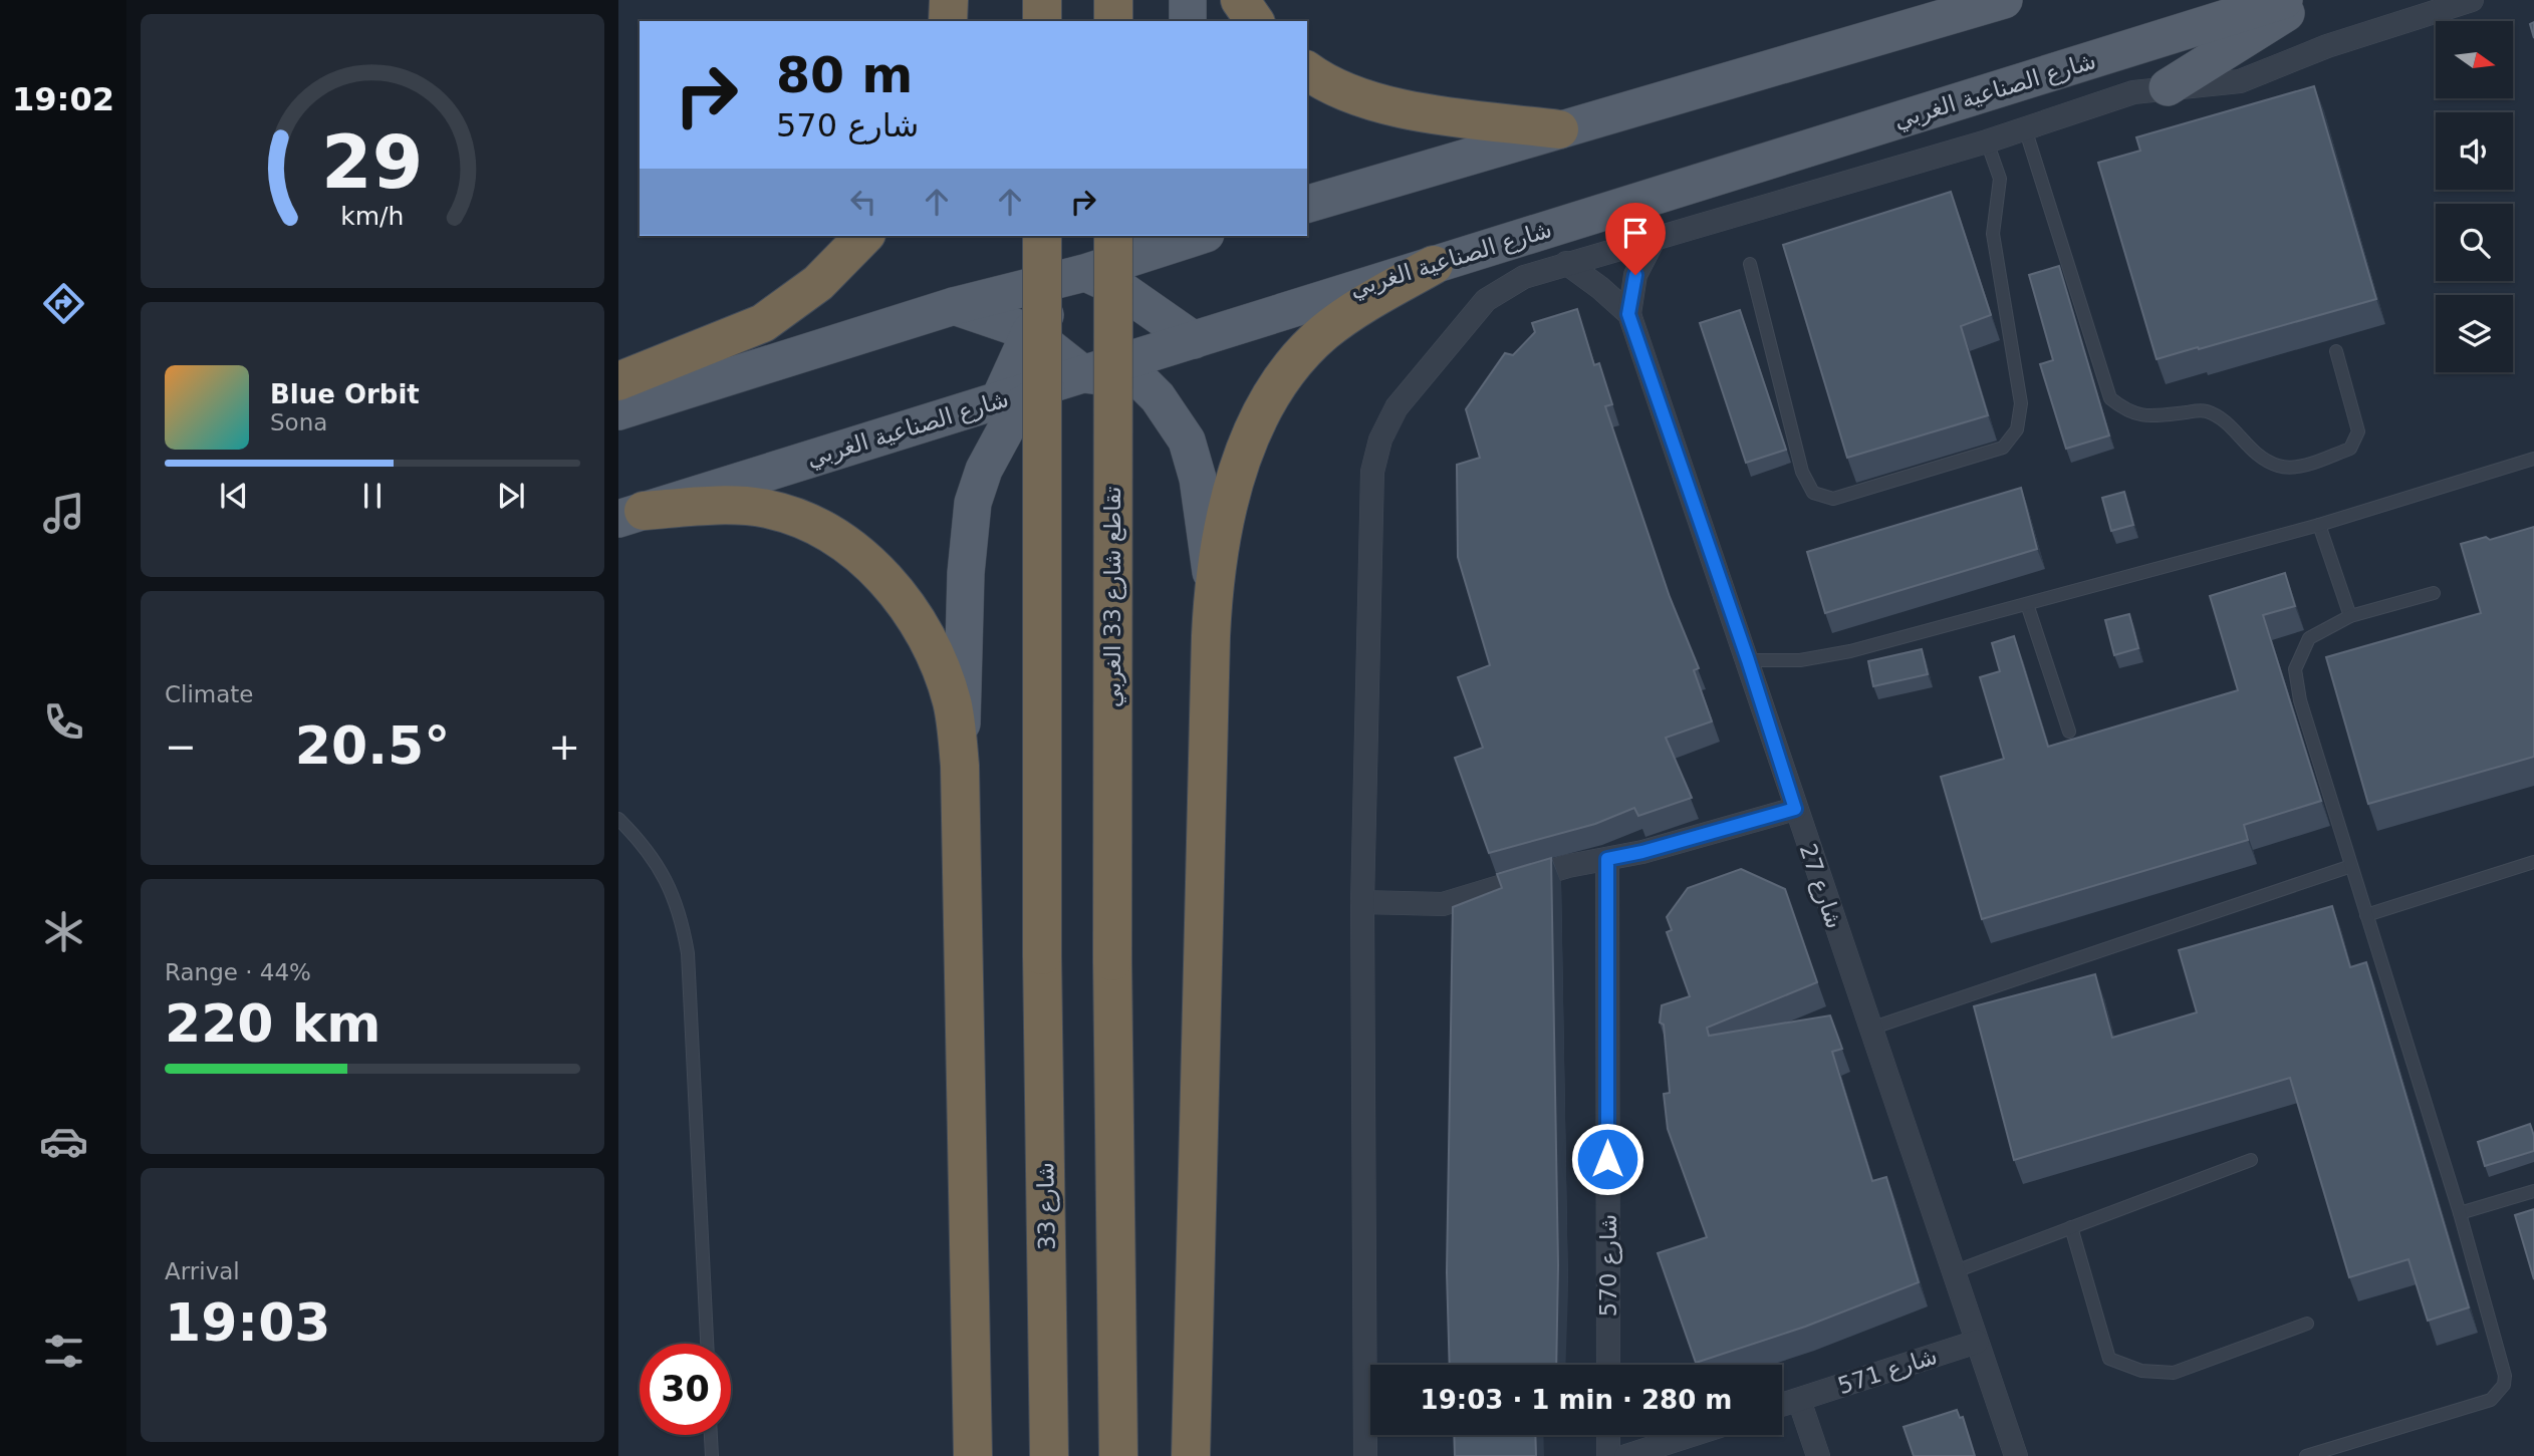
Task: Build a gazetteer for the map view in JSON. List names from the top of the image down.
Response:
{
  "streets": {
    "highway": ["تقاطع شارع 33 الغربي", "شارع 33"],
    "main road": ["شارع الصناعية الغربي"],
    "street": ["شارع 27", "شارع 570", "شارع 571"]
  },
  "crossings": [
    ["شارع الصناعية الغربي", "شارع 27"],
    ["شارع 27", "شارع 571"]
  ],
  "north": "right",
  "page": {
    "tabs": "19:02",
    "turn": ["80 m", "شارع 570"],
    "song": ["Blue Orbit", "Sona"],
    "tile": [
      "Climate",
      ["Range · 44%", "220 km"],
      ["Arrival", "19:03"]
    ],
    "heat": ["−", "20.5°", "+"],
    "limit": "30",
    "trip": "19:03 · 1 min · 280 m",
    "gauge": ["29", "km/h"]
  }
}
